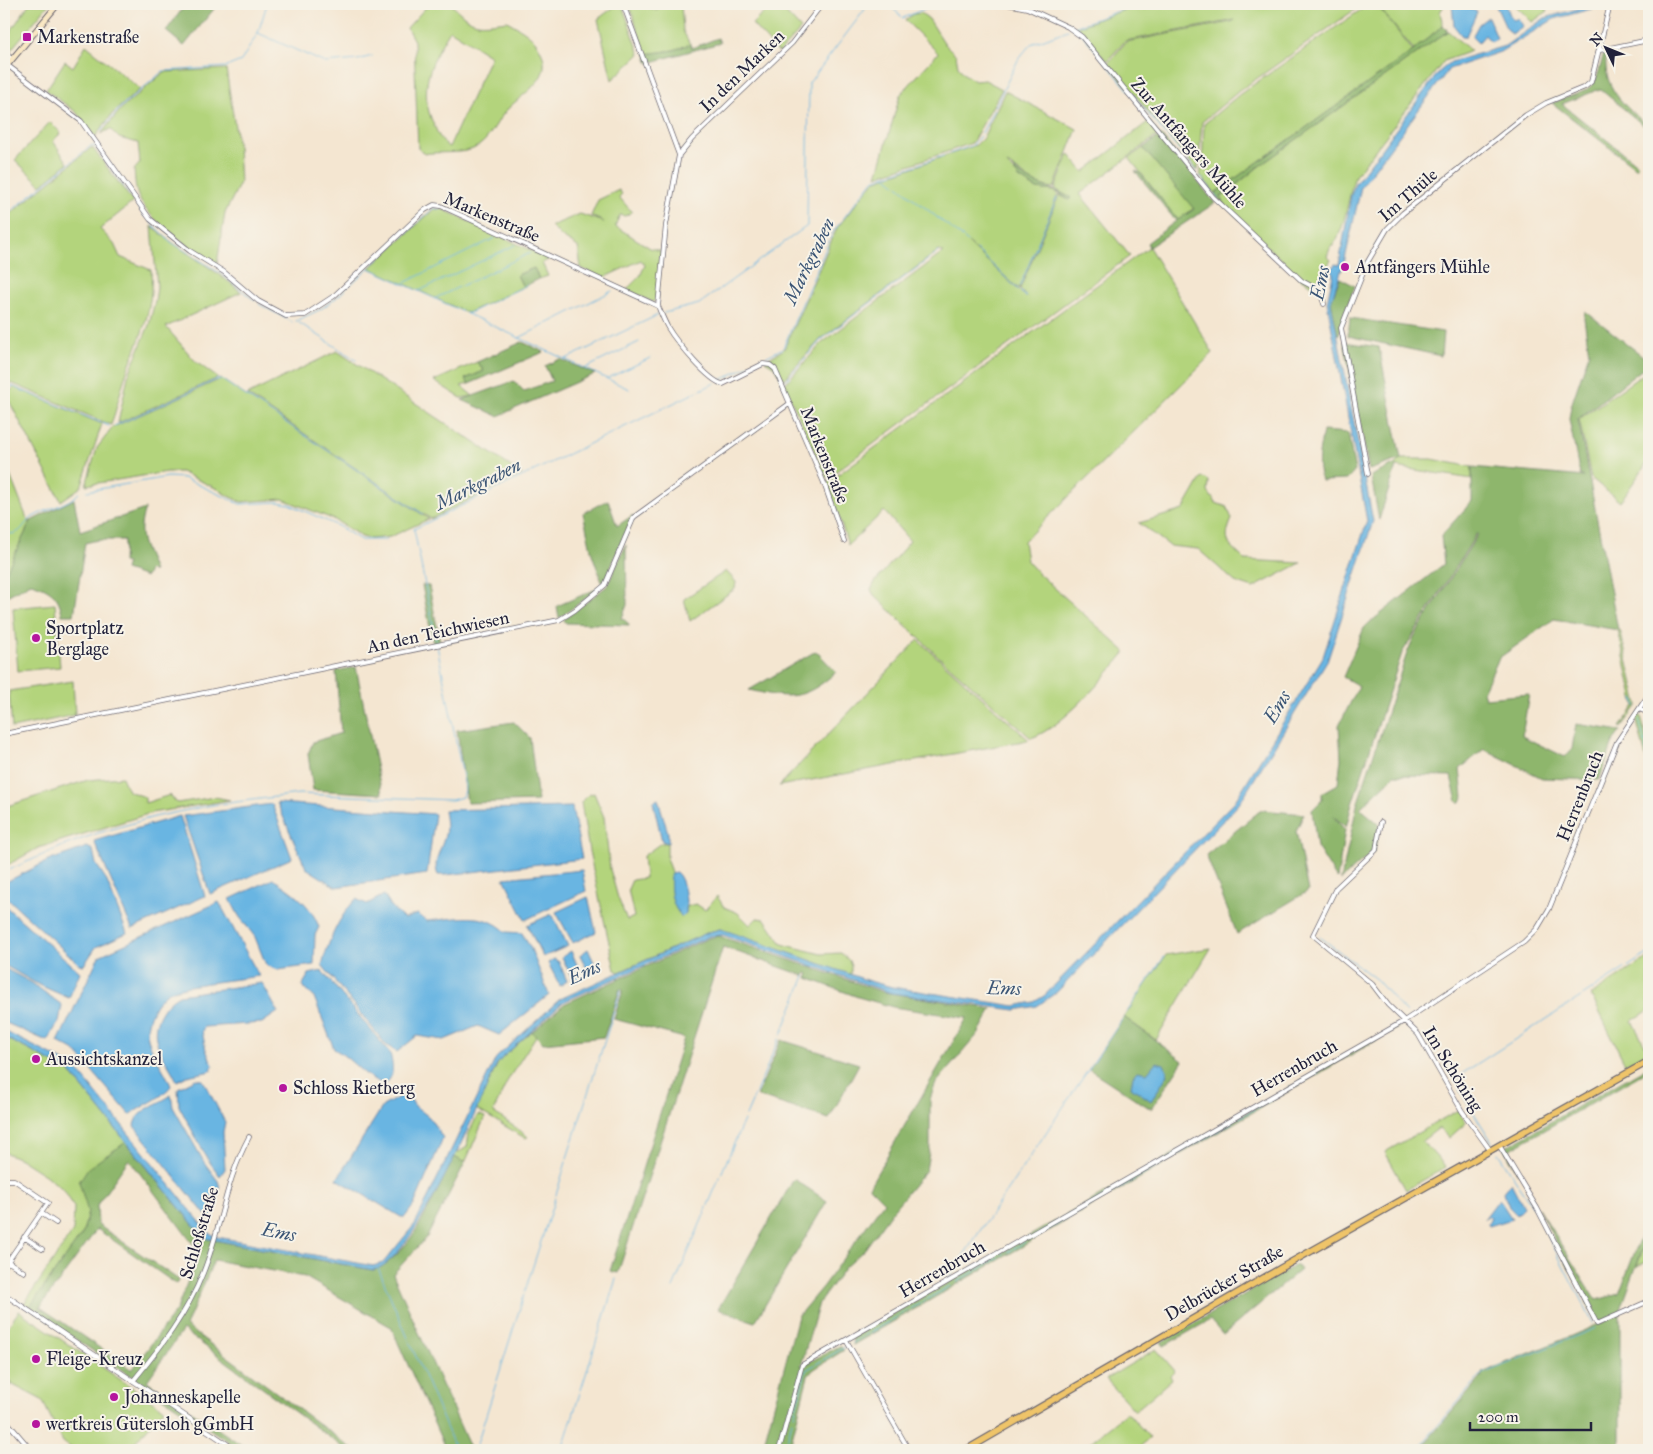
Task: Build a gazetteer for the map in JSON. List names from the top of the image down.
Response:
{
  "streets": {
    "main road": ["Delbrücker Straße"],
    "street": [
      "In den Marken",
      "Zur Antfängers Mühle",
      "Im Thüle",
      "Markenstraße",
      "An den Teichwiesen",
      "Herrenbruch",
      "Im Schöning",
      "Schloßstraße"
    ]
  },
  "crossings": [
    ["In den Marken", "Markenstraße"],
    ["Markenstraße", "An den Teichwiesen"],
    ["Herrenbruch", "Im Schöning"],
    ["Im Schöning", "Delbrücker Straße"]
  ],
  "water": ["Markgraben", "Ems"],
  "places": {
    "transit": ["Markenstraße"],
    "other": [
      "Antfängers Mühle",
      "Sportplatz Berglage",
      "Aussichtskanzel",
      "Schloss Rietberg",
      "Fleige-Kreuz",
      "Johanneskapelle",
      "wertkreis Gütersloh gGmbH"
    ]
  },
  "scale_bar": "200 m",
  "north": "top left"
}
